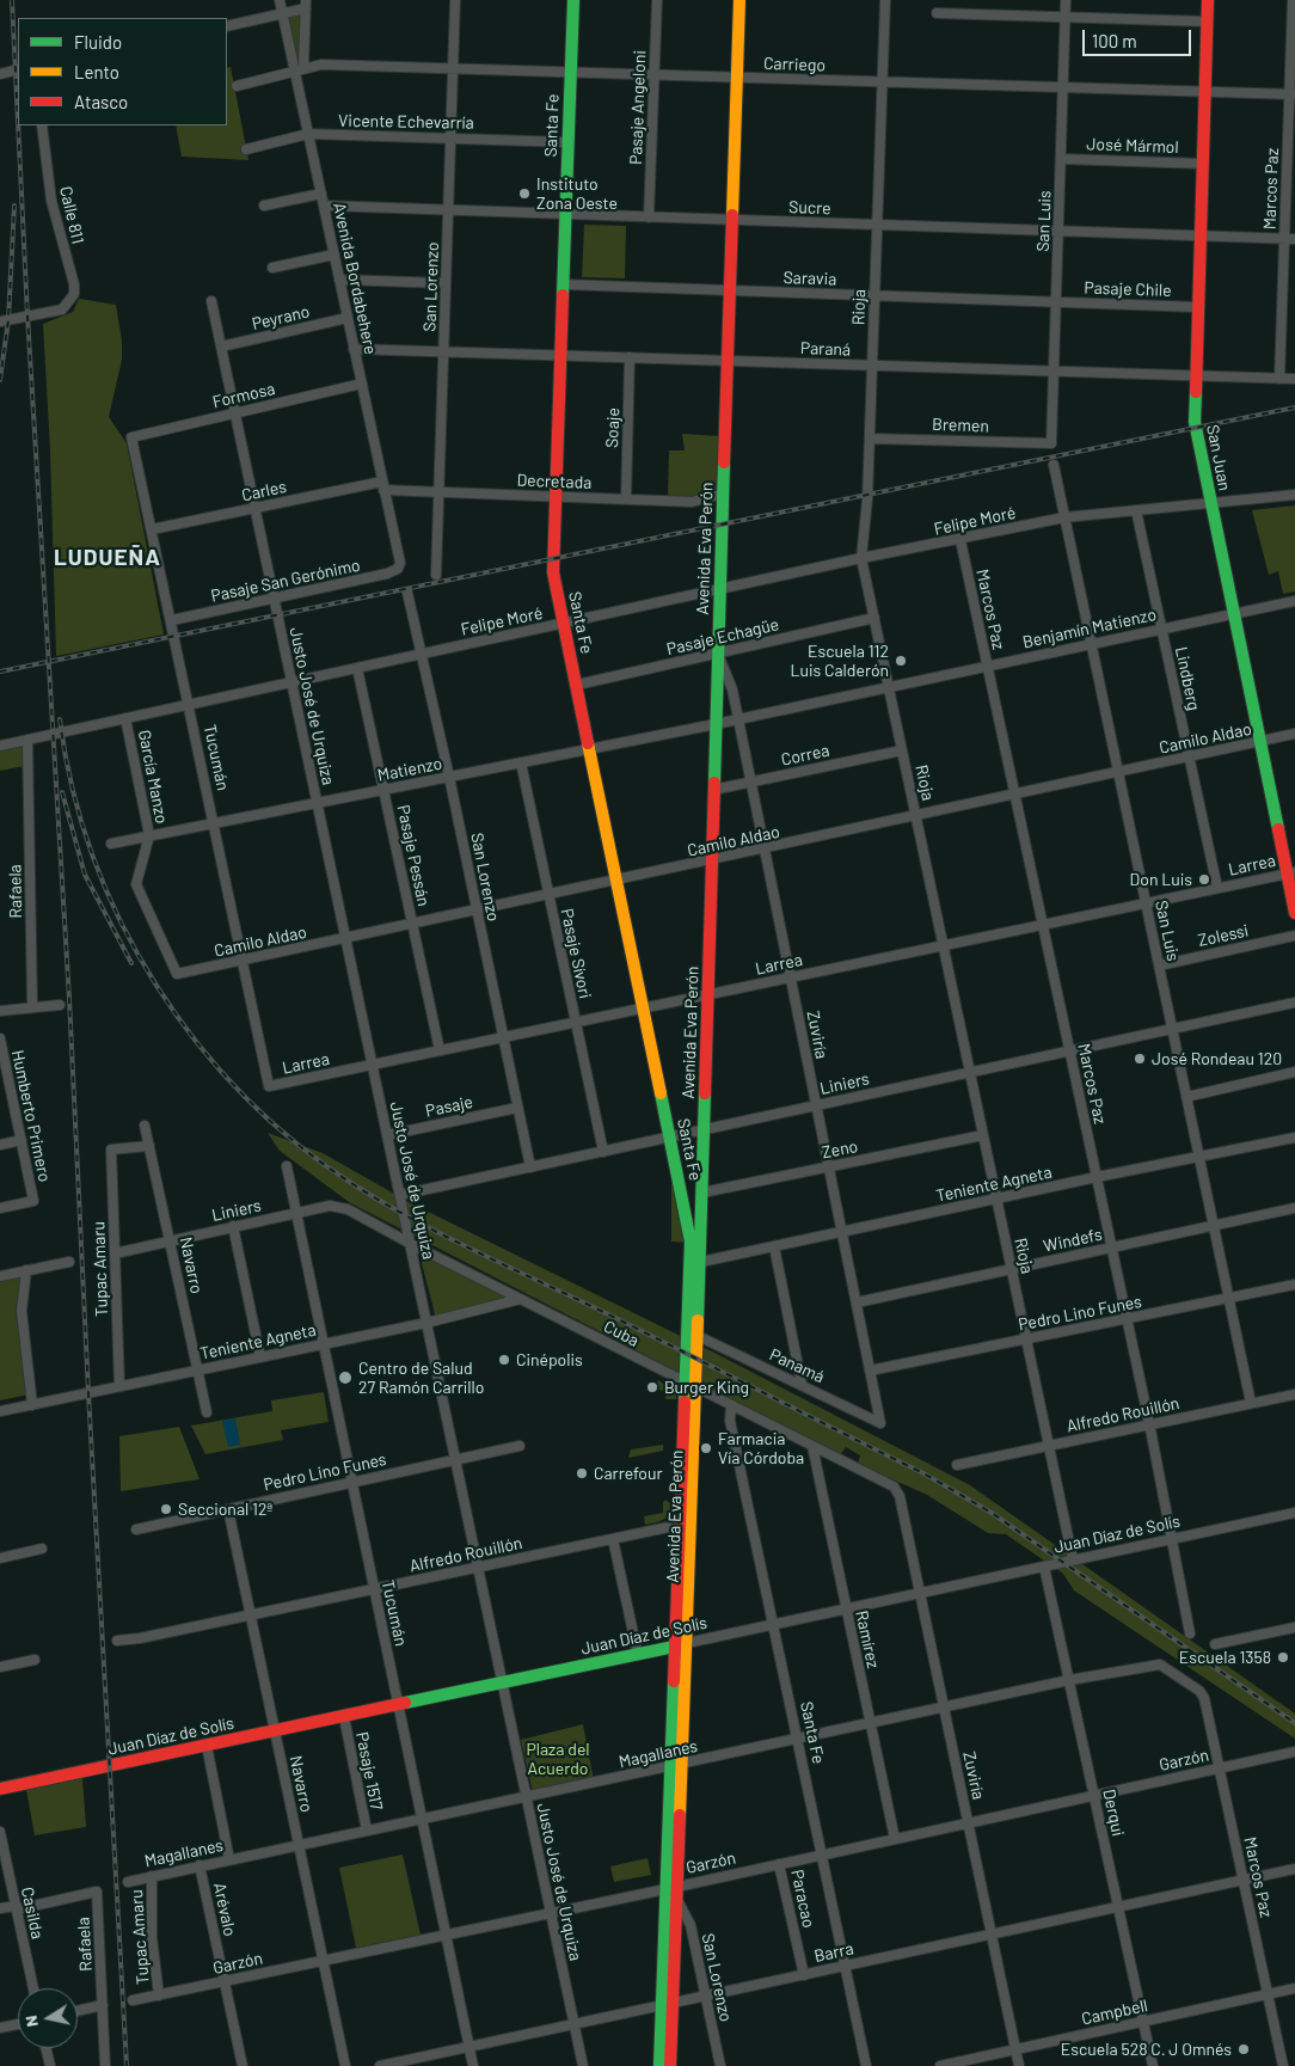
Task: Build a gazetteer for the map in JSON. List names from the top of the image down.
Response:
{
  "streets": {
    "main road": [
      "Santa Fe",
      "San Juan",
      "Avenida Eva Perón",
      "Juan Díaz de Solís"
    ],
    "street": [
      "Carriego",
      "Pasaje Angeloni",
      "Vicente Echevarría",
      "José Mármol",
      "Marcos Paz",
      "Sucre",
      "Calle 811",
      "San Luis",
      "Avenida Bordabehere",
      "Saravia",
      "San Lorenzo",
      "Pasaje Chile",
      "Rioja",
      "Peyrano",
      "Paraná",
      "Formosa",
      "Bremen",
      "Soaje",
      "Decretada",
      "Carles",
      "Felipe Moré",
      "Pasaje San Gerónimo",
      "Benjamín Matienzo",
      "Pasaje Echagüe",
      "Lindberg",
      "Justo José de Urquiza",
      "Camilo Aldao",
      "Correa",
      "Tucumán",
      "Matienzo",
      "García Manzo",
      "Pasaje Pessán",
      "Larrea",
      "Rafaela",
      "Zolessi",
      "Pasaje Sívori",
      "Zuviría",
      "Liniers",
      "Pasaje",
      "Humberto Primero",
      "Zeno",
      "Teniente Agneta",
      "Windefs",
      "Navarro",
      "Tupac Amaru",
      "Pedro Lino Funes",
      "Cuba",
      "Panamá",
      "Alfredo Rouillón",
      "Ramírez",
      "Magallanes",
      "Garzón",
      "Pasaje 1517",
      "Derqui",
      "Paracao",
      "Arévalo",
      "Casilda",
      "Barra",
      "Campbell"
    ]
  },
  "crossings": [
    ["Carriego", "Pasaje Angeloni"],
    ["Carriego", "Santa Fe"],
    ["Carriego", "Marcos Paz"],
    ["Carriego", "San Luis"],
    ["Carriego", "Avenida Bordabehere"],
    ["Carriego", "San Lorenzo"],
    ["Carriego", "Rioja"],
    ["Carriego", "San Juan"],
    ["Carriego", "Avenida Eva Perón"],
    ["Pasaje Angeloni", "Sucre"],
    ["Vicente Echevarría", "Santa Fe"],
    ["Vicente Echevarría", "Avenida Bordabehere"],
    ["Vicente Echevarría", "San Lorenzo"],
    ["Santa Fe", "Sucre"],
    ["Santa Fe", "Saravia"],
    ["Santa Fe", "Paraná"],
    ["Santa Fe", "Decretada"],
    ["Santa Fe", "Felipe Moré"],
    ["Santa Fe", "Avenida Eva Perón"],
    ["Santa Fe", "Pasaje Echagüe"],
    ["Santa Fe", "Camilo Aldao"],
    ["Santa Fe", "Matienzo"],
    ["Santa Fe", "Larrea"],
    ["Santa Fe", "Liniers"],
    ["Santa Fe", "Cuba"],
    ["Santa Fe", "Juan Díaz de Solís"],
    ["Santa Fe", "Magallanes"],
    ["Santa Fe", "Garzón"],
    ["Santa Fe", "Barra"],
    ["José Mármol", "San Luis"],
    ["José Mármol", "San Juan"],
    ["Marcos Paz", "Sucre"],
    ["Marcos Paz", "Paraná"],
    ["Marcos Paz", "Felipe Moré"],
    ["Marcos Paz", "Benjamín Matienzo"],
    ["Marcos Paz", "Camilo Aldao"],
    ["Marcos Paz", "Larrea"],
    ["Marcos Paz", "Liniers"],
    ["Marcos Paz", "Teniente Agneta"],
    ["Marcos Paz", "Windefs"],
    ["Marcos Paz", "Pedro Lino Funes"],
    ["Marcos Paz", "Alfredo Rouillón"],
    ["Marcos Paz", "Juan Díaz de Solís"],
    ["Marcos Paz", "Magallanes"],
    ["Marcos Paz", "Garzón"],
    ["Marcos Paz", "Barra"],
    ["Marcos Paz", "Campbell"],
    ["Sucre", "San Luis"],
    ["Sucre", "Avenida Bordabehere"],
    ["Sucre", "San Lorenzo"],
    ["Sucre", "Rioja"],
    ["Sucre", "San Juan"],
    ["Sucre", "Avenida Eva Perón"],
    ["San Luis", "Saravia"],
    ["San Luis", "Pasaje Chile"],
    ["San Luis", "Paraná"],
    ["San Luis", "Bremen"],
    ["San Luis", "Felipe Moré"],
    ["San Luis", "Benjamín Matienzo"],
    ["San Luis", "Camilo Aldao"],
    ["San Luis", "Larrea"],
    ["San Luis", "Zolessi"],
    ["San Luis", "Liniers"],
    ["San Luis", "Teniente Agneta"],
    ["San Luis", "Windefs"],
    ["San Luis", "Pedro Lino Funes"],
    ["San Luis", "Alfredo Rouillón"],
    ["Avenida Bordabehere", "Peyrano"],
    ["Avenida Bordabehere", "Paraná"],
    ["Avenida Bordabehere", "Formosa"],
    ["Avenida Bordabehere", "Decretada"],
    ["Avenida Bordabehere", "Carles"],
    ["Avenida Bordabehere", "Pasaje San Gerónimo"],
    ["Saravia", "Pasaje Chile"],
    ["Saravia", "Rioja"],
    ["Saravia", "Avenida Eva Perón"],
    ["San Lorenzo", "Paraná"],
    ["San Lorenzo", "Decretada"],
    ["San Lorenzo", "Felipe Moré"],
    ["San Lorenzo", "Avenida Eva Perón"],
    ["San Lorenzo", "Camilo Aldao"],
    ["San Lorenzo", "Matienzo"],
    ["San Lorenzo", "Larrea"],
    ["San Lorenzo", "Liniers"],
    ["San Lorenzo", "Pasaje"],
    ["San Lorenzo", "Garzón"],
    ["San Lorenzo", "Barra"],
    ["Pasaje Chile", "San Juan"],
    ["Rioja", "Paraná"],
    ["Rioja", "Bremen"],
    ["Rioja", "Felipe Moré"],
    ["Rioja", "Benjamín Matienzo"],
    ["Rioja", "Pasaje Echagüe"],
    ["Rioja", "Camilo Aldao"],
    ["Rioja", "Correa"],
    ["Rioja", "Larrea"],
    ["Rioja", "Liniers"],
    ["Rioja", "Zeno"],
    ["Rioja", "Teniente Agneta"],
    ["Rioja", "Windefs"],
    ["Rioja", "Pedro Lino Funes"],
    ["Rioja", "Alfredo Rouillón"],
    ["Rioja", "Juan Díaz de Solís"],
    ["Peyrano", "Justo José de Urquiza"],
    ["Paraná", "Soaje"],
    ["Paraná", "San Juan"],
    ["Paraná", "Avenida Eva Perón"],
    ["Formosa", "Justo José de Urquiza"],
    ["Formosa", "Tucumán"],
    ["Soaje", "Decretada"],
    ["San Juan", "Felipe Moré"],
    ["San Juan", "Benjamín Matienzo"],
    ["San Juan", "Camilo Aldao"],
    ["San Juan", "Larrea"],
    ["Decretada", "Carles"],
    ["Decretada", "Avenida Eva Perón"],
    ["Carles", "Justo José de Urquiza"],
    ["Carles", "Tucumán"],
    ["Felipe Moré", "Avenida Eva Perón"],
    ["Felipe Moré", "Lindberg"],
    ["Felipe Moré", "Justo José de Urquiza"],
    ["Felipe Moré", "Tucumán"],
    ["Felipe Moré", "García Manzo"],
    ["Felipe Moré", "Pasaje Pessán"],
    ["Felipe Moré", "Rafaela"],
    ["Avenida Eva Perón", "Benjamín Matienzo"],
    ["Avenida Eva Perón", "Pasaje Echagüe"],
    ["Avenida Eva Perón", "Camilo Aldao"],
    ["Avenida Eva Perón", "Correa"],
    ["Avenida Eva Perón", "Matienzo"],
    ["Avenida Eva Perón", "Larrea"],
    ["Avenida Eva Perón", "Zuviría"],
    ["Avenida Eva Perón", "Liniers"],
    ["Avenida Eva Perón", "Zeno"],
    ["Avenida Eva Perón", "Teniente Agneta"],
    ["Avenida Eva Perón", "Cuba"],
    ["Avenida Eva Perón", "Panamá"],
    ["Avenida Eva Perón", "Alfredo Rouillón"],
    ["Avenida Eva Perón", "Juan Díaz de Solís"],
    ["Avenida Eva Perón", "Magallanes"],
    ["Avenida Eva Perón", "Garzón"],
    ["Avenida Eva Perón", "Barra"],
    ["Pasaje San Gerónimo", "Justo José de Urquiza"],
    ["Pasaje San Gerónimo", "Tucumán"],
    ["Benjamín Matienzo", "Lindberg"],
    ["Benjamín Matienzo", "Matienzo"],
    ["Benjamín Matienzo", "Zuviría"],
    ["Pasaje Echagüe", "Zuviría"],
    ["Lindberg", "Camilo Aldao"],
    ["Lindberg", "Larrea"],
    ["Justo José de Urquiza", "Camilo Aldao"],
    ["Justo José de Urquiza", "Matienzo"],
    ["Justo José de Urquiza", "Larrea"],
    ["Justo José de Urquiza", "Liniers"],
    ["Justo José de Urquiza", "Pasaje"],
    ["Justo José de Urquiza", "Teniente Agneta"],
    ["Justo José de Urquiza", "Pedro Lino Funes"],
    ["Justo José de Urquiza", "Cuba"],
    ["Justo José de Urquiza", "Alfredo Rouillón"],
    ["Justo José de Urquiza", "Juan Díaz de Solís"],
    ["Justo José de Urquiza", "Magallanes"],
    ["Justo José de Urquiza", "Garzón"],
    ["Justo José de Urquiza", "Barra"],
    ["Camilo Aldao", "Tucumán"],
    ["Camilo Aldao", "García Manzo"],
    ["Camilo Aldao", "Pasaje Pessán"],
    ["Camilo Aldao", "Pasaje Sívori"],
    ["Camilo Aldao", "Zuviría"],
    ["Correa", "Zuviría"],
    ["Tucumán", "Matienzo"],
    ["Tucumán", "Larrea"],
    ["Tucumán", "Liniers"],
    ["Tucumán", "Teniente Agneta"],
    ["Tucumán", "Pedro Lino Funes"],
    ["Tucumán", "Alfredo Rouillón"],
    ["Tucumán", "Juan Díaz de Solís"],
    ["Tucumán", "Magallanes"],
    ["Tucumán", "Garzón"],
    ["Tucumán", "Barra"],
    ["Matienzo", "García Manzo"],
    ["Matienzo", "Pasaje Pessán"],
    ["Matienzo", "Pasaje Sívori"],
    ["Pasaje Pessán", "Larrea"],
    ["Larrea", "Pasaje Sívori"],
    ["Larrea", "Zuviría"],
    ["Rafaela", "Casilda"],
    ["Pasaje Sívori", "Liniers"],
    ["Zuviría", "Liniers"],
    ["Zuviría", "Zeno"],
    ["Zuviría", "Teniente Agneta"],
    ["Zuviría", "Windefs"],
    ["Zuviría", "Pedro Lino Funes"],
    ["Zuviría", "Cuba"],
    ["Zuviría", "Panamá"],
    ["Zuviría", "Juan Díaz de Solís"],
    ["Zuviría", "Magallanes"],
    ["Zuviría", "Garzón"],
    ["Zuviría", "Barra"],
    ["Zuviría", "Campbell"],
    ["Liniers", "Navarro"],
    ["Liniers", "Tupac Amaru"],
    ["Liniers", "Cuba"],
    ["Teniente Agneta", "Navarro"],
    ["Teniente Agneta", "Tupac Amaru"],
    ["Teniente Agneta", "Cuba"],
    ["Navarro", "Tupac Amaru"],
    ["Navarro", "Pedro Lino Funes"],
    ["Navarro", "Alfredo Rouillón"],
    ["Navarro", "Juan Díaz de Solís"],
    ["Navarro", "Magallanes"],
    ["Navarro", "Garzón"],
    ["Tupac Amaru", "Magallanes"],
    ["Tupac Amaru", "Garzón"],
    ["Cuba", "Ramírez"],
    ["Juan Díaz de Solís", "Ramírez"],
    ["Juan Díaz de Solís", "Pasaje 1517"],
    ["Juan Díaz de Solís", "Derqui"],
    ["Ramírez", "Magallanes"],
    ["Ramírez", "Garzón"],
    ["Magallanes", "Pasaje 1517"],
    ["Magallanes", "Derqui"],
    ["Magallanes", "Arévalo"],
    ["Garzón", "Derqui"],
    ["Garzón", "Paracao"],
    ["Garzón", "Arévalo"],
    ["Derqui", "Barra"],
    ["Derqui", "Campbell"],
    ["Paracao", "Barra"]
  ],
  "districts": ["LUDUEÑA"],
  "parks": ["Plaza del Acuerdo"],
  "places": [
    "Instituto Zona Oeste",
    "Escuela 112 Luis Calderón",
    "Don Luis",
    "José Rondeau 120",
    "Cinépolis",
    "Centro de Salud 27 Ramón Carrillo",
    "Burger King",
    "Farmacia Vía Córdoba",
    "Carrefour",
    "Seccional 12ª",
    "Escuela 1358",
    "Escuela 528 C. J Omnés"
  ],
  "legend": ["Fluido", "Lento", "Atasco"],
  "scale_bar": "100 m",
  "north": "left"
}
